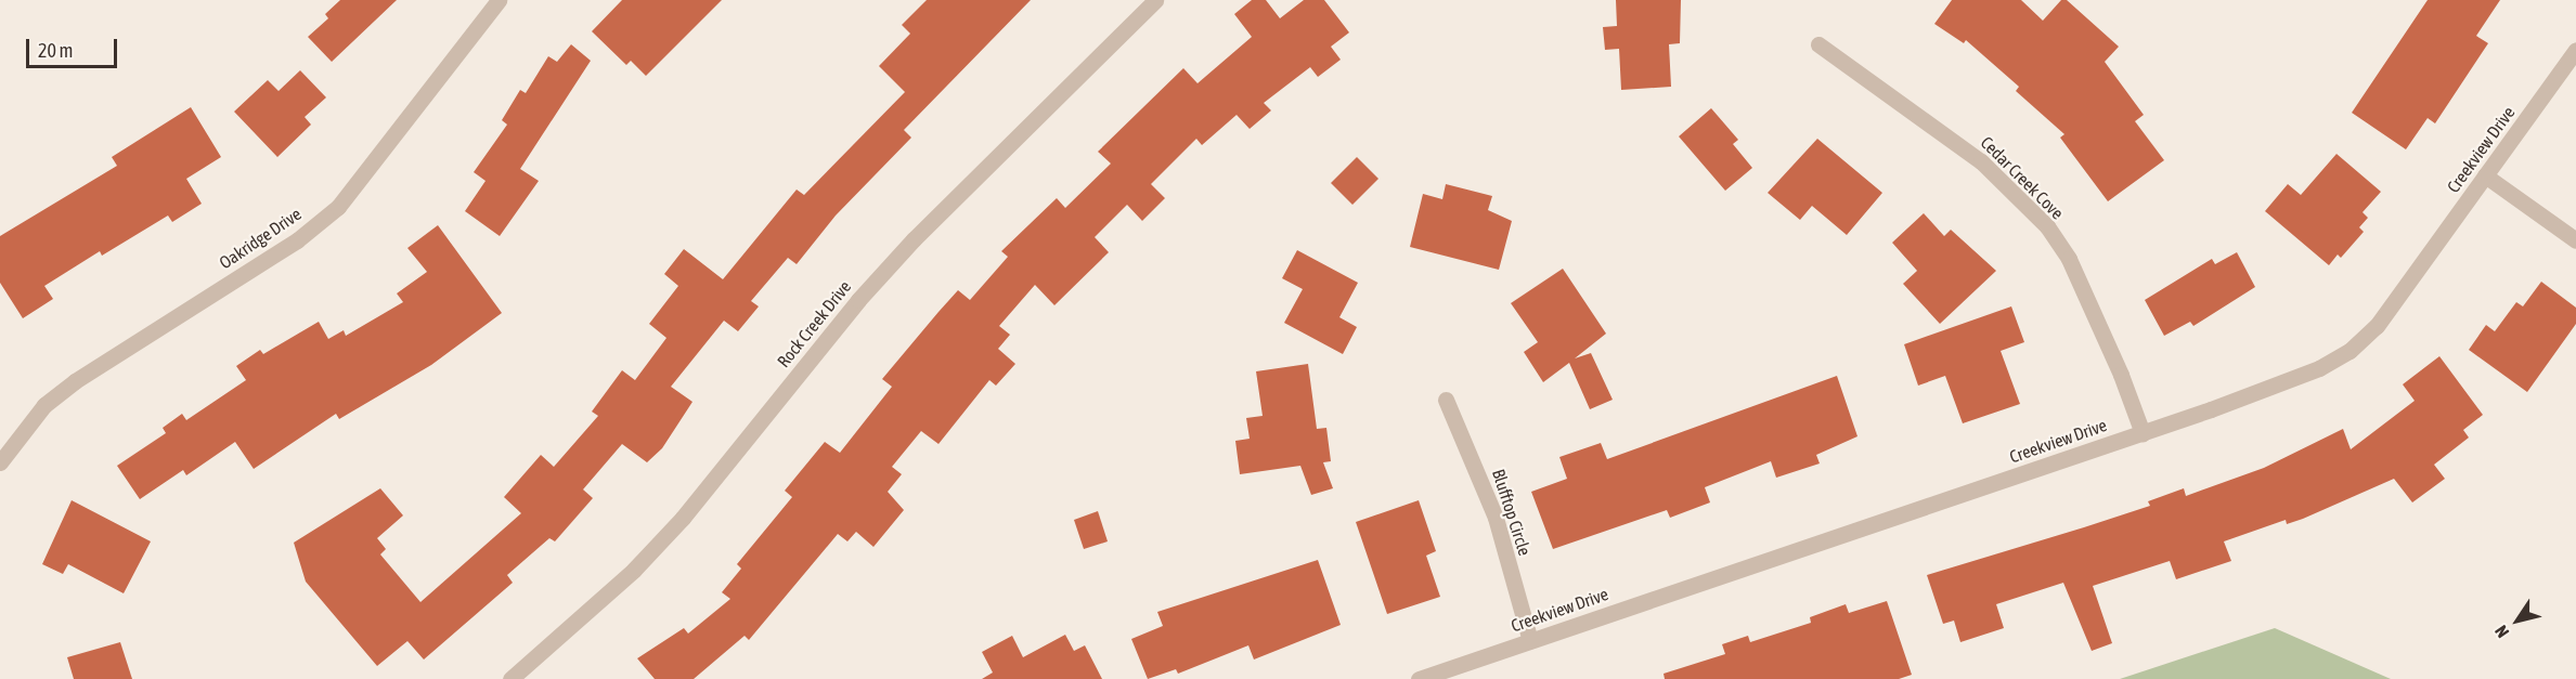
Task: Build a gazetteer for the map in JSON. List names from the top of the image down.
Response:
{
  "streets": {
    "street": [
      "Creekview Drive",
      "Cedar Creek Cove",
      "Oakridge Drive",
      "Rock Creek Drive",
      "Blufftop Circle"
    ]
  },
  "crossings": [
    ["Creekview Drive", "Cedar Creek Cove"],
    ["Creekview Drive", "Blufftop Circle"]
  ],
  "scale_bar": "20 m",
  "north": "bottom left"
}
